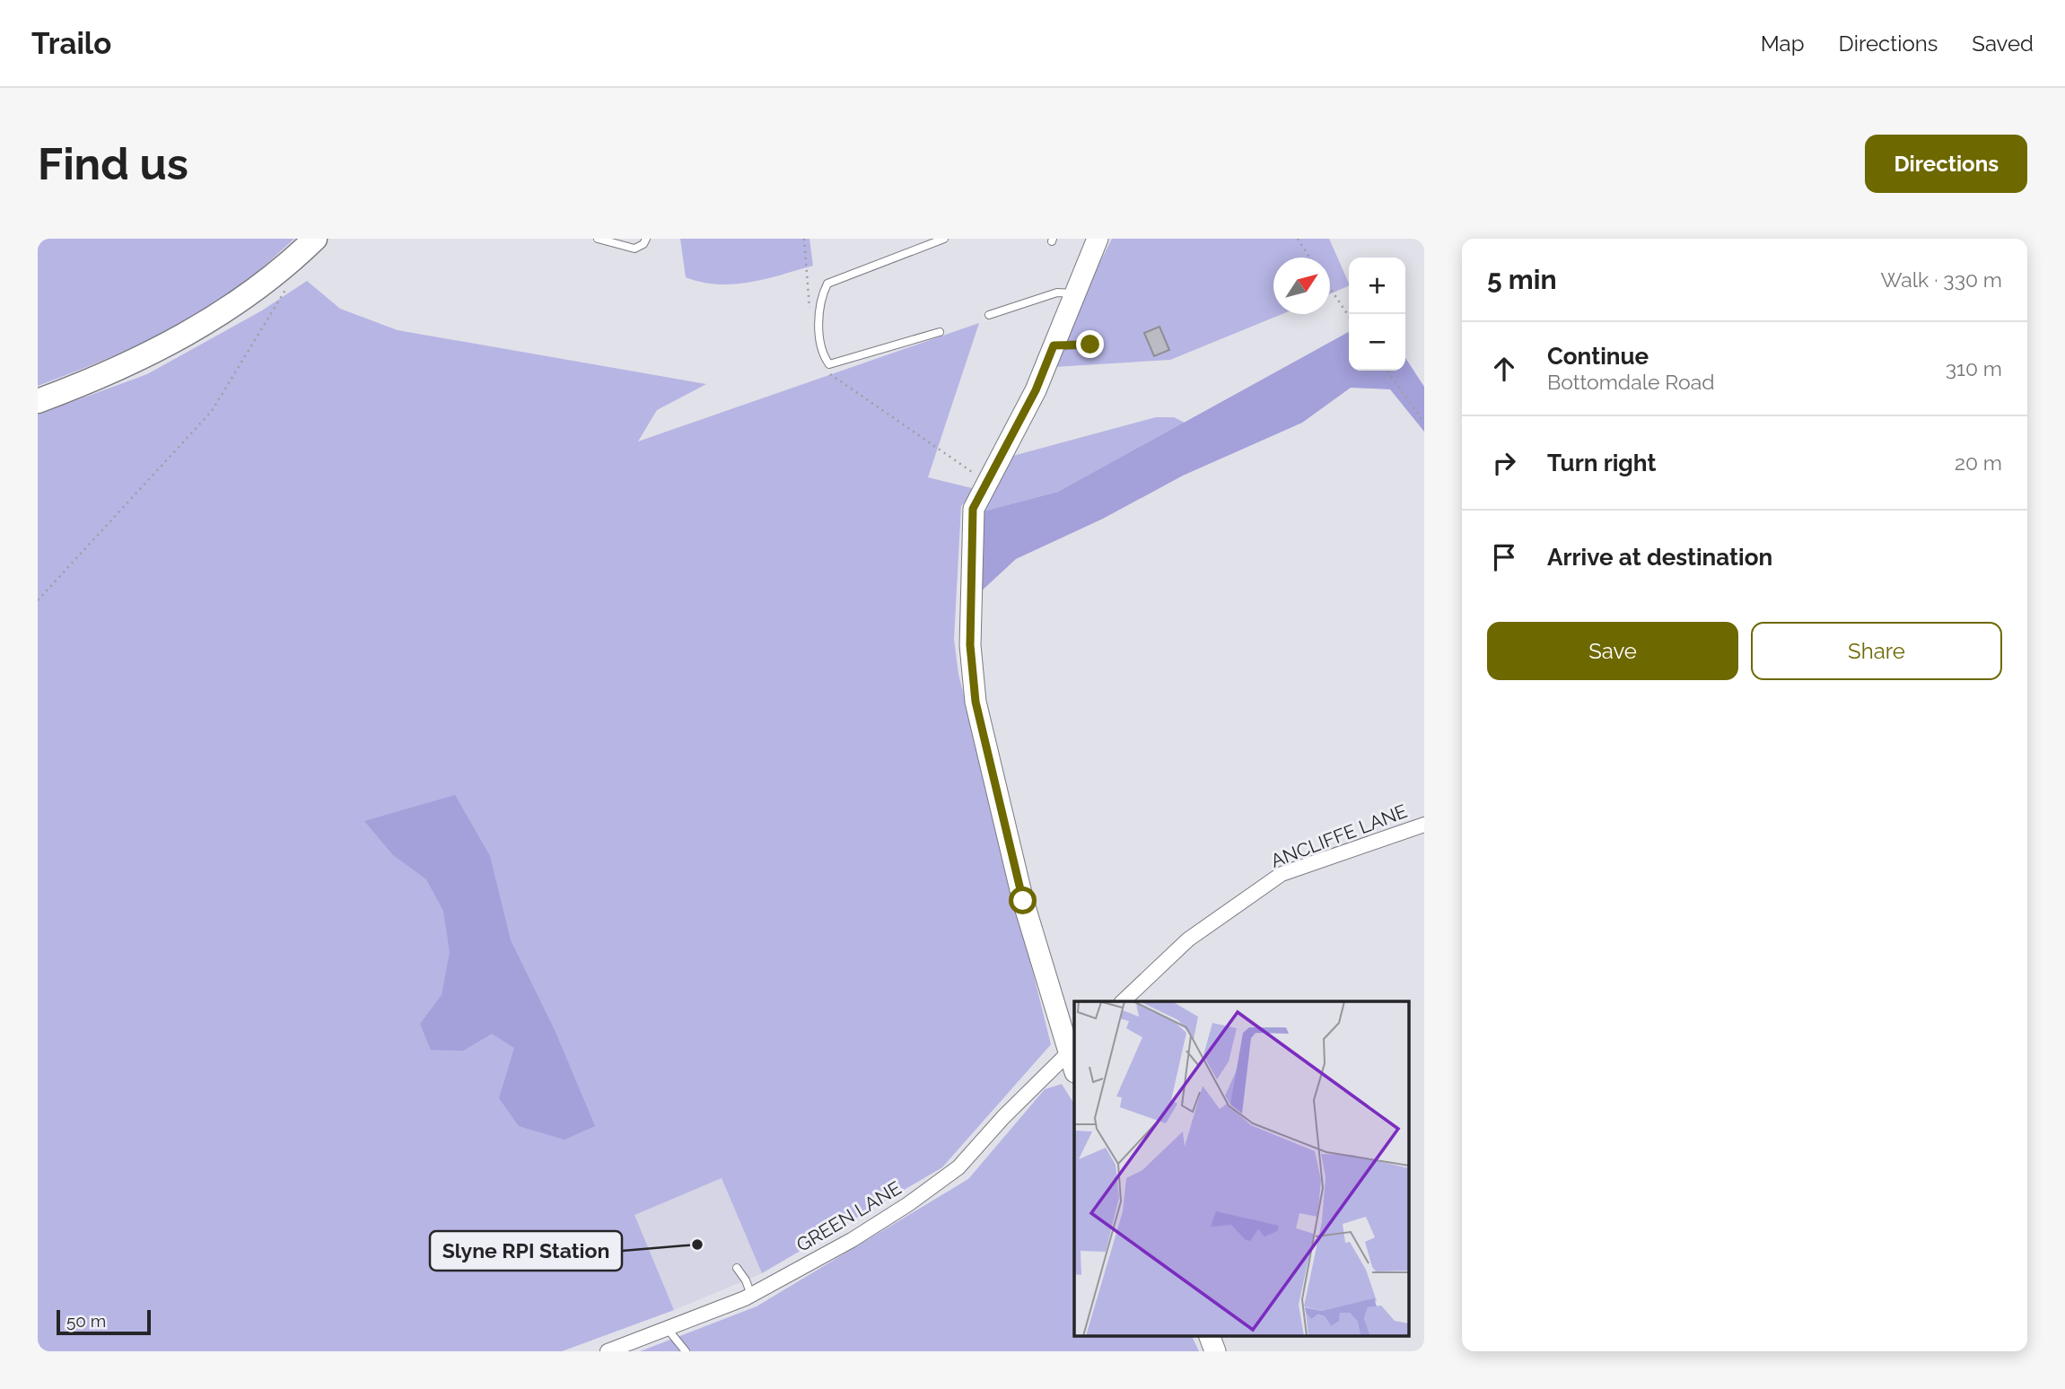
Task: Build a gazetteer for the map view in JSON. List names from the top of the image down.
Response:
{
  "streets": {
    "street": ["ANCLIFFE LANE", "GREEN LANE"]
  },
  "places": ["Slyne RPI Station"],
  "scale_bar": "50 m",
  "north": "top right",
  "page": {
    "header": "Trailo",
    "nav": ["Map", "Directions", "Saved"],
    "buttons": [
      "Directions",
      ["Save", "Share"]
    ],
    "title": "Find us",
    "heading": ["5 min", "Walk · 330 m"],
    "map_buttons": ["+", "−"],
    "list": [
      ["Continue", "Bottomdale Road", "310 m"],
      ["Turn right", "20 m"],
      "Arrive at destination"
    ],
    "scale": "50 m"
  }
}
